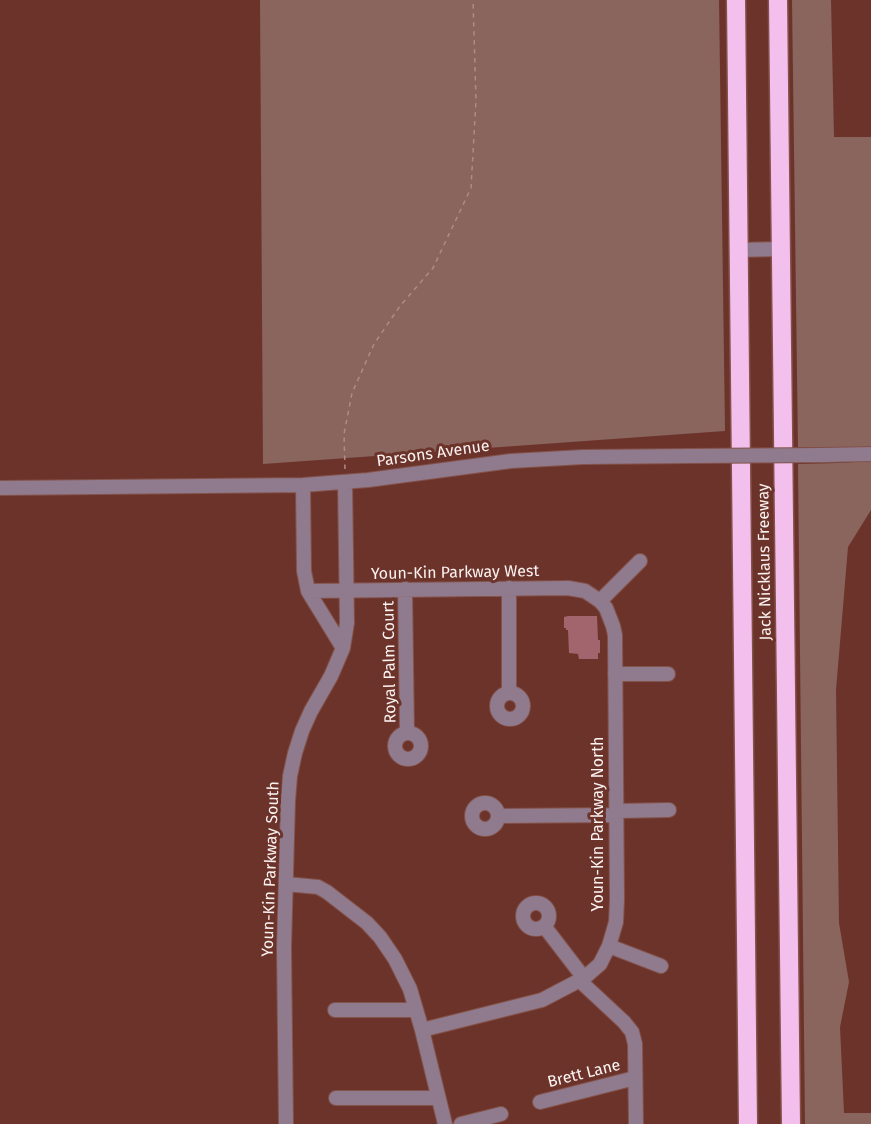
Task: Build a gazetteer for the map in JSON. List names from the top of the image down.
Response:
{
  "streets": {
    "highway": ["Jack Nicklaus Freeway"],
    "street": [
      "Parsons Avenue",
      "Youn-Kin Parkway West",
      "Royal Palm Court",
      "Youn-Kin Parkway North",
      "Youn-Kin Parkway South",
      "Brett Lane"
    ]
  },
  "crossings": [
    ["Parsons Avenue", "Youn-Kin Parkway South"],
    ["Youn-Kin Parkway West", "Royal Palm Court"],
    ["Youn-Kin Parkway West", "Youn-Kin Parkway North"],
    ["Youn-Kin Parkway West", "Youn-Kin Parkway South"]
  ]
}
